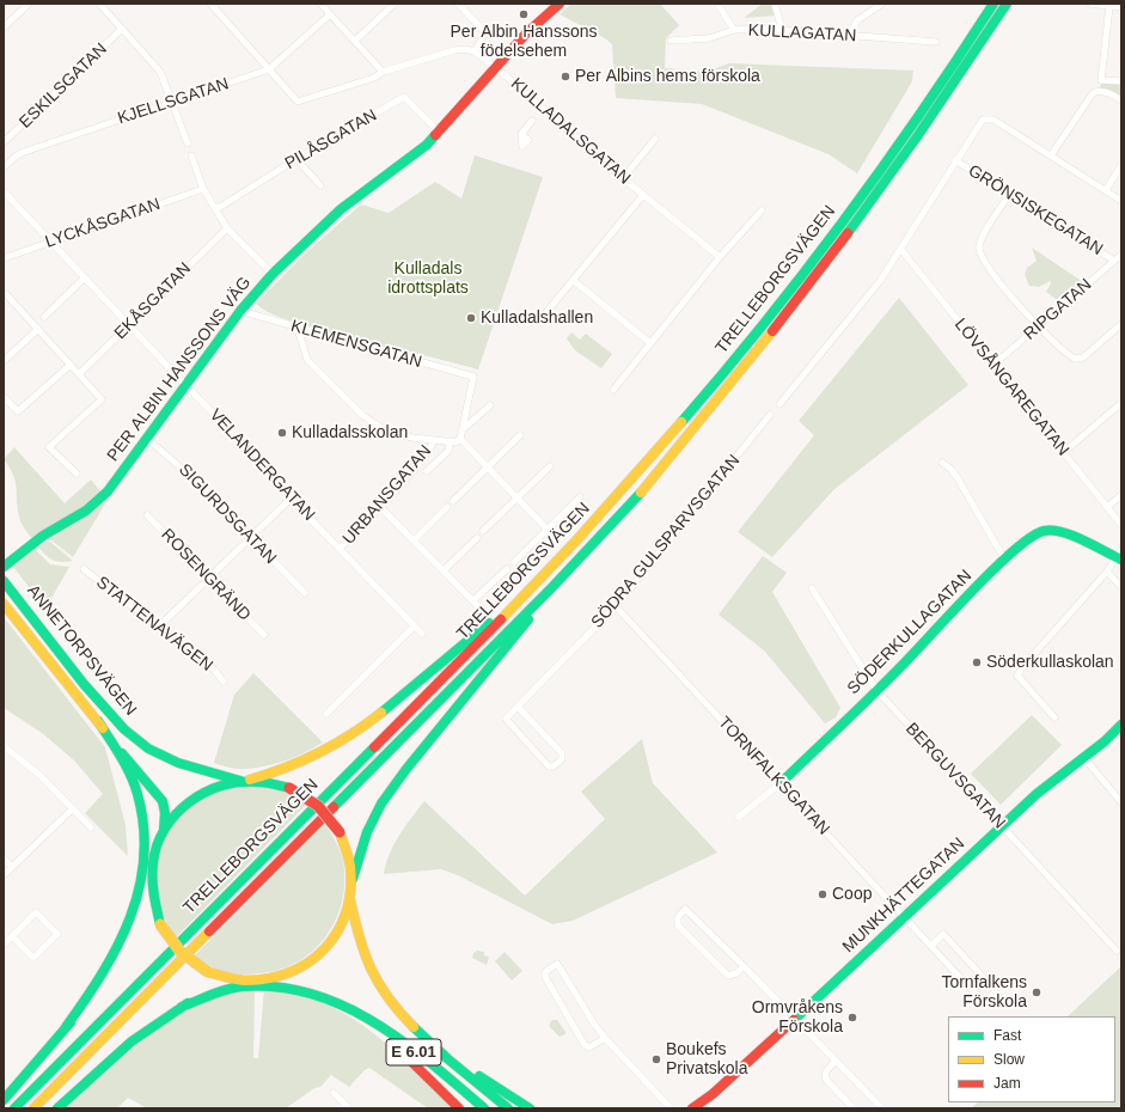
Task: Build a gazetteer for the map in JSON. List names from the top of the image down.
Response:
{
  "streets": {
    "main road": [
      "TRELLEBORGSVÄGEN",
      "PER ALBIN HANSSONS VÄG",
      "SÖDERKULLAGATAN",
      "ANNETORPSVÄGEN",
      "MUNKHÄTTEGATAN",
      "E 6.01"
    ],
    "street": [
      "KULLAGATAN",
      "ESKILSGATAN",
      "KJELLSGATAN",
      "KULLADALSGATAN",
      "PILÅSGATAN",
      "GRÖNSISKEGATAN",
      "LYCKÅSGATAN",
      "EKÅSGATAN",
      "RIPGATAN",
      "KLEMENSGATAN",
      "LÖVSÅNGAREGATAN",
      "VELANDERGATAN",
      "URBANSGATAN",
      "SIGURDSGATAN",
      "SÖDRA GULSPARVSGATAN",
      "ROSENGRÄND",
      "STATTENAVÄGEN",
      "TORNFALKSGATAN",
      "BERGUVSGATAN"
    ]
  },
  "crossings": [
    ["KULLADALSGATAN", "PER ALBIN HANSSONS VÄG"],
    ["PILÅSGATAN", "PER ALBIN HANSSONS VÄG"],
    ["GRÖNSISKEGATAN", "RIPGATAN"],
    ["LYCKÅSGATAN", "VELANDERGATAN"],
    ["EKÅSGATAN", "VELANDERGATAN"],
    ["RIPGATAN", "LÖVSÅNGAREGATAN"],
    ["KLEMENSGATAN", "PER ALBIN HANSSONS VÄG"],
    ["PER ALBIN HANSSONS VÄG", "VELANDERGATAN"],
    ["PER ALBIN HANSSONS VÄG", "SIGURDSGATAN"],
    ["VELANDERGATAN", "URBANSGATAN"],
    ["SÖDRA GULSPARVSGATAN", "TORNFALKSGATAN"],
    ["SÖDERKULLAGATAN", "TORNFALKSGATAN"],
    ["SÖDERKULLAGATAN", "BERGUVSGATAN"],
    ["TORNFALKSGATAN", "MUNKHÄTTEGATAN"],
    ["BERGUVSGATAN", "MUNKHÄTTEGATAN"]
  ],
  "parks": ["Kulladals idrottsplats"],
  "places": [
    "Per Albin Hanssons födelsehem",
    "Per Albins hems förskola",
    "Kulladalshallen",
    "Kulladalsskolan",
    "Söderkullaskolan",
    "Coop",
    "Tornfalkens Förskola",
    "Ormvråkens Förskola",
    "Boukefs Privatskola"
  ],
  "legend": ["Fast", "Slow", "Jam"]
}
